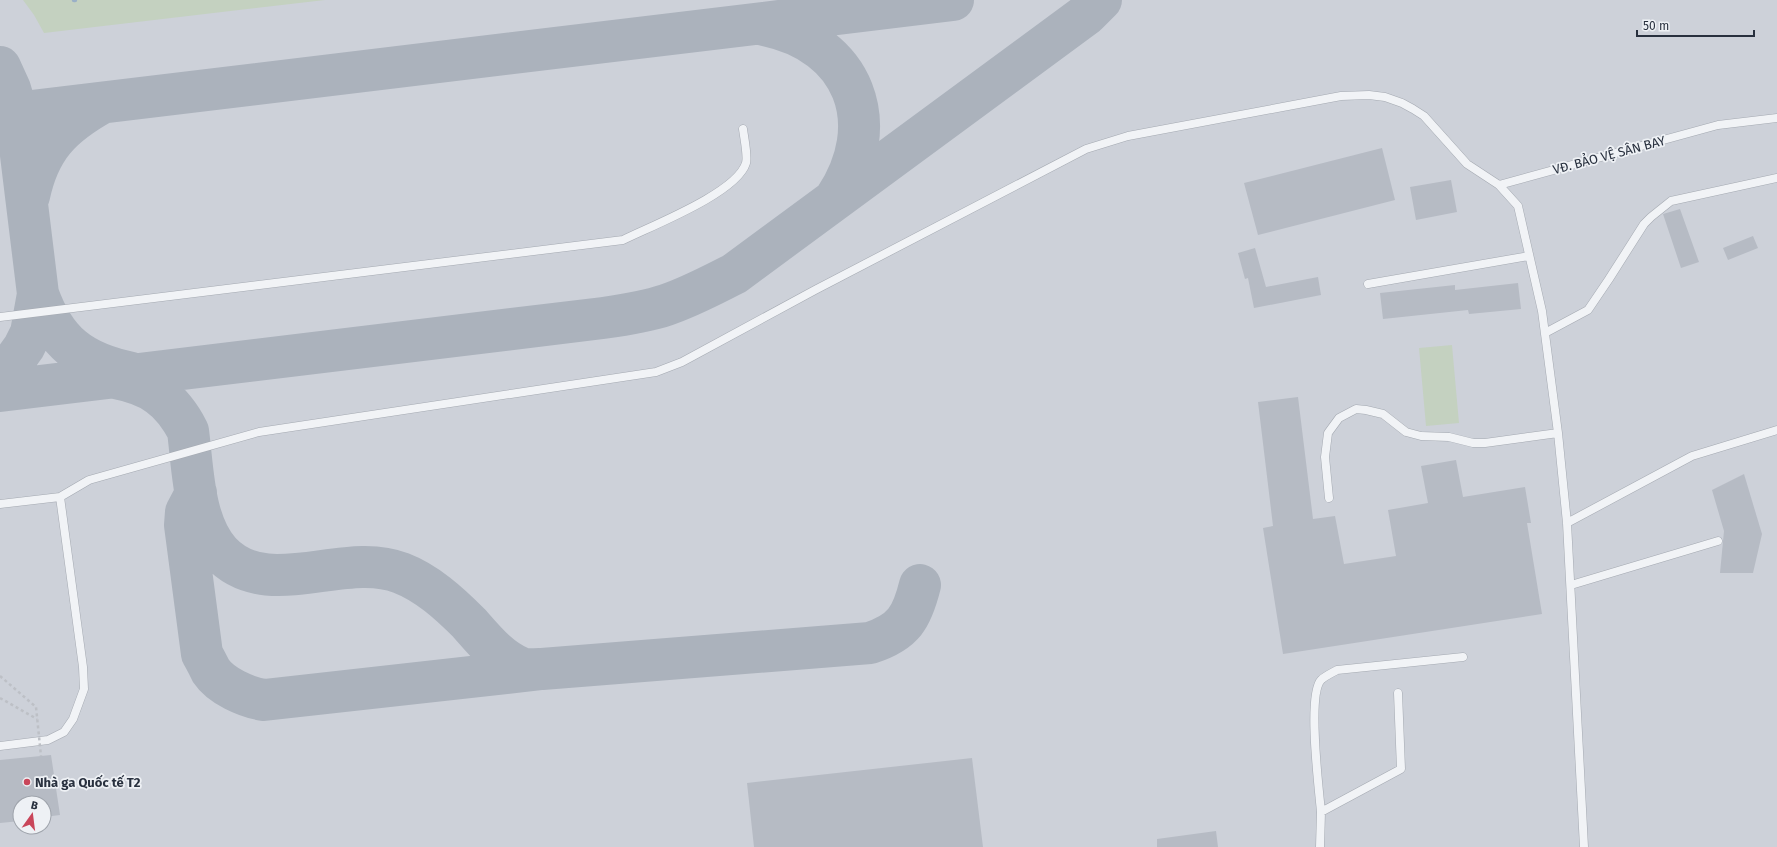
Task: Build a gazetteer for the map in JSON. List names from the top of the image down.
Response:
{
  "streets": {
    "lane": ["VĐ. BẢO VỆ SÂN BAY"]
  },
  "places": ["Nhà ga Quốc tế T2"],
  "scale_bar": "50 m",
  "north": "top"
}
